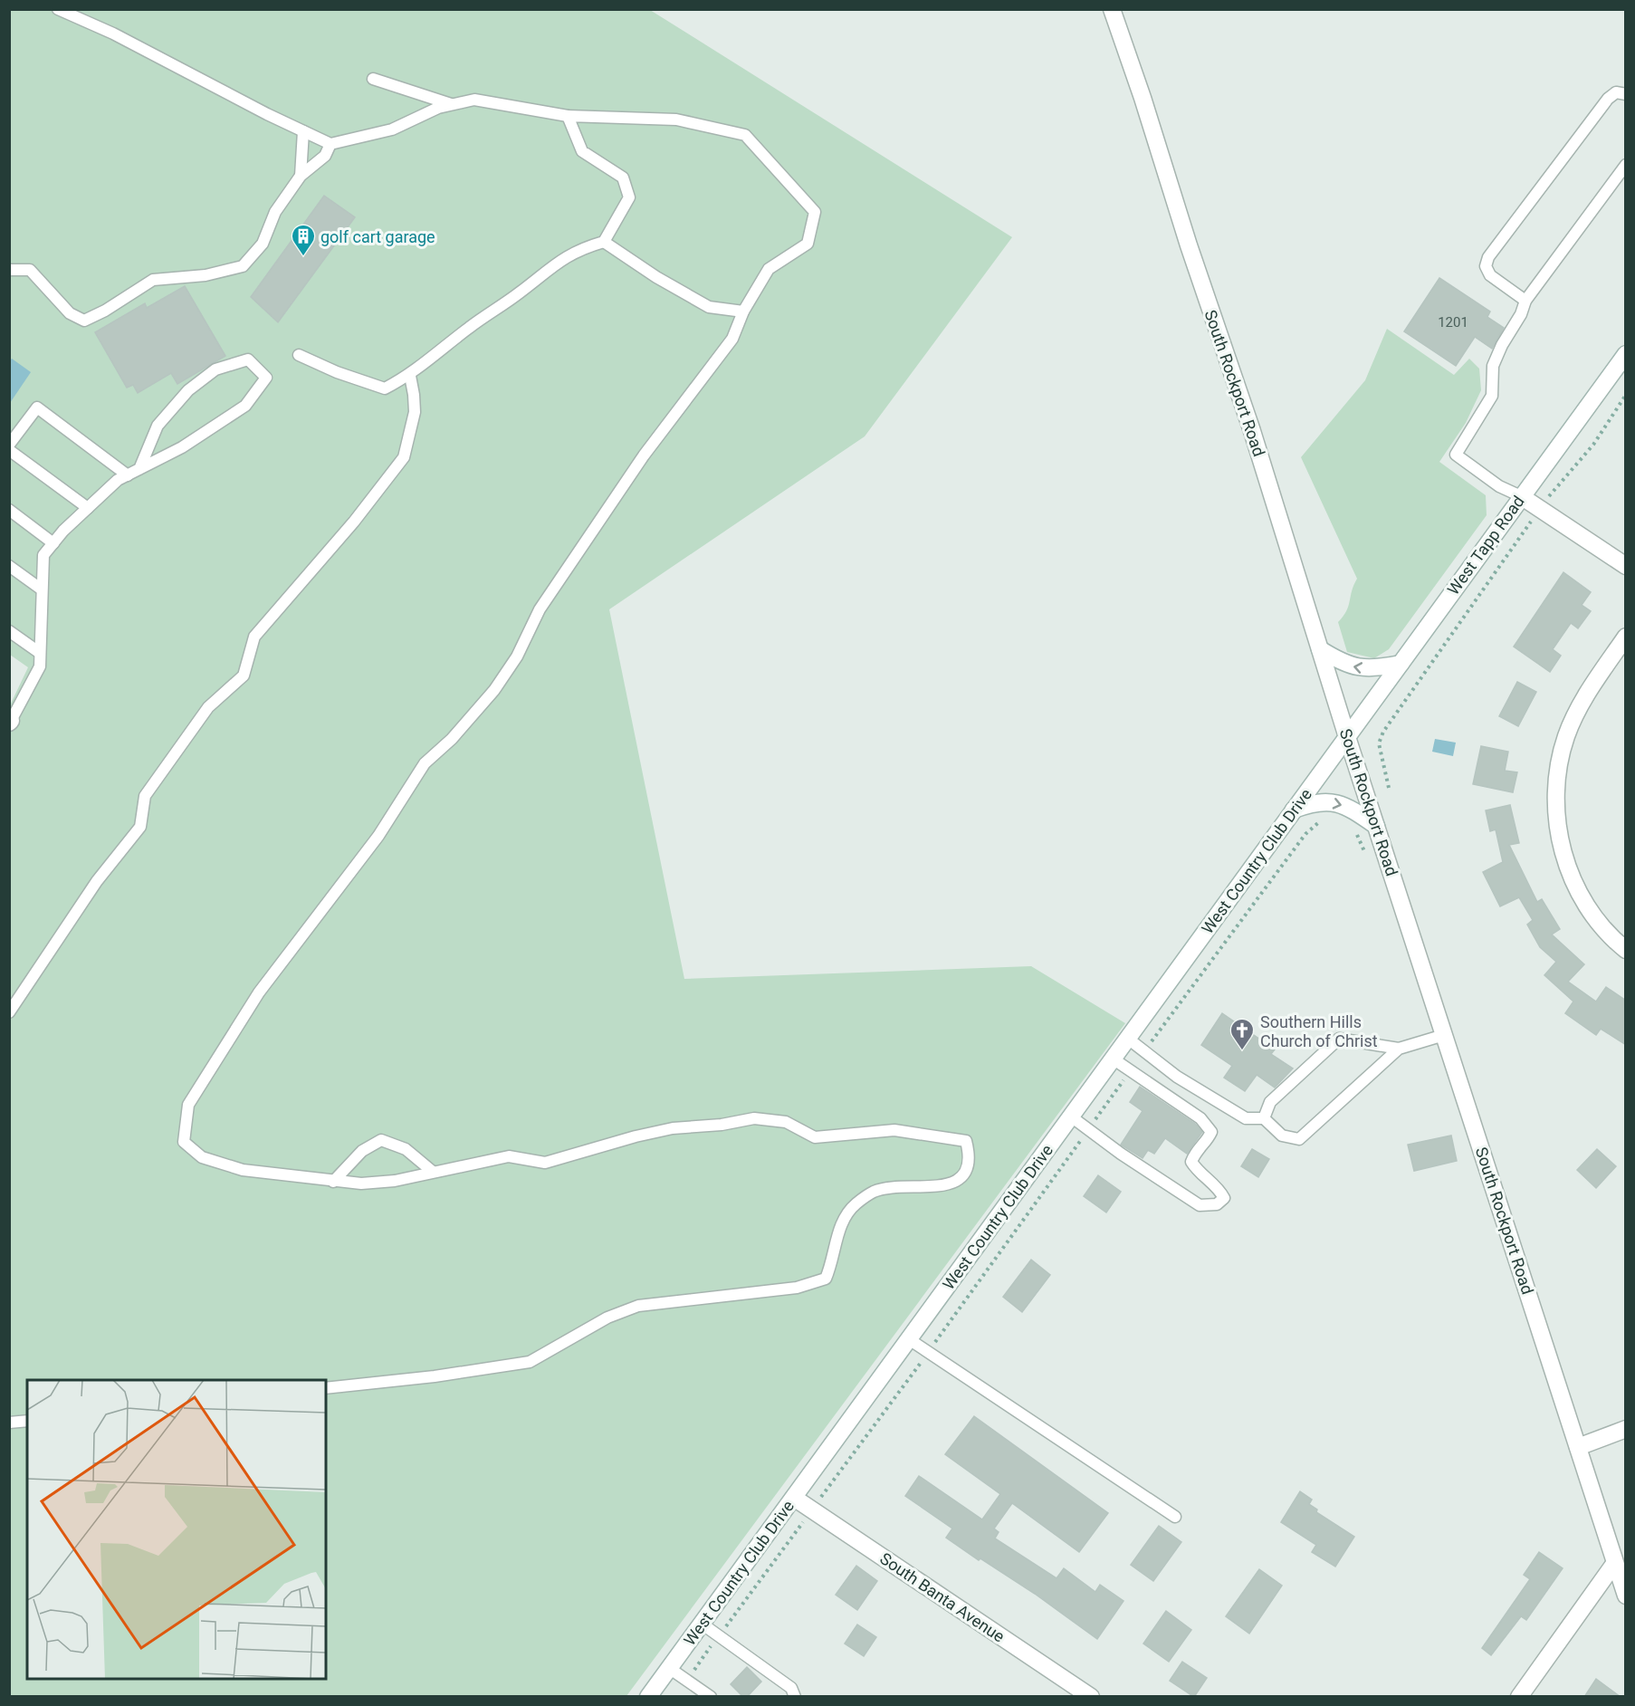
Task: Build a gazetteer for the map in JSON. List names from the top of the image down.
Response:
{
  "streets": {
    "street": [
      "South Rockport Road",
      "West Tapp Road",
      "West Country Club Drive",
      "South Banta Avenue"
    ]
  },
  "crossings": [
    ["South Rockport Road", "West Tapp Road"],
    ["South Rockport Road", "West Country Club Drive"],
    ["West Tapp Road", "West Country Club Drive"],
    ["West Country Club Drive", "South Banta Avenue"]
  ],
  "places": {
    "building": ["golf cart garage"],
    "church": ["Southern Hills Church of Christ"]
  },
  "house_numbers": ["1201"]
}
